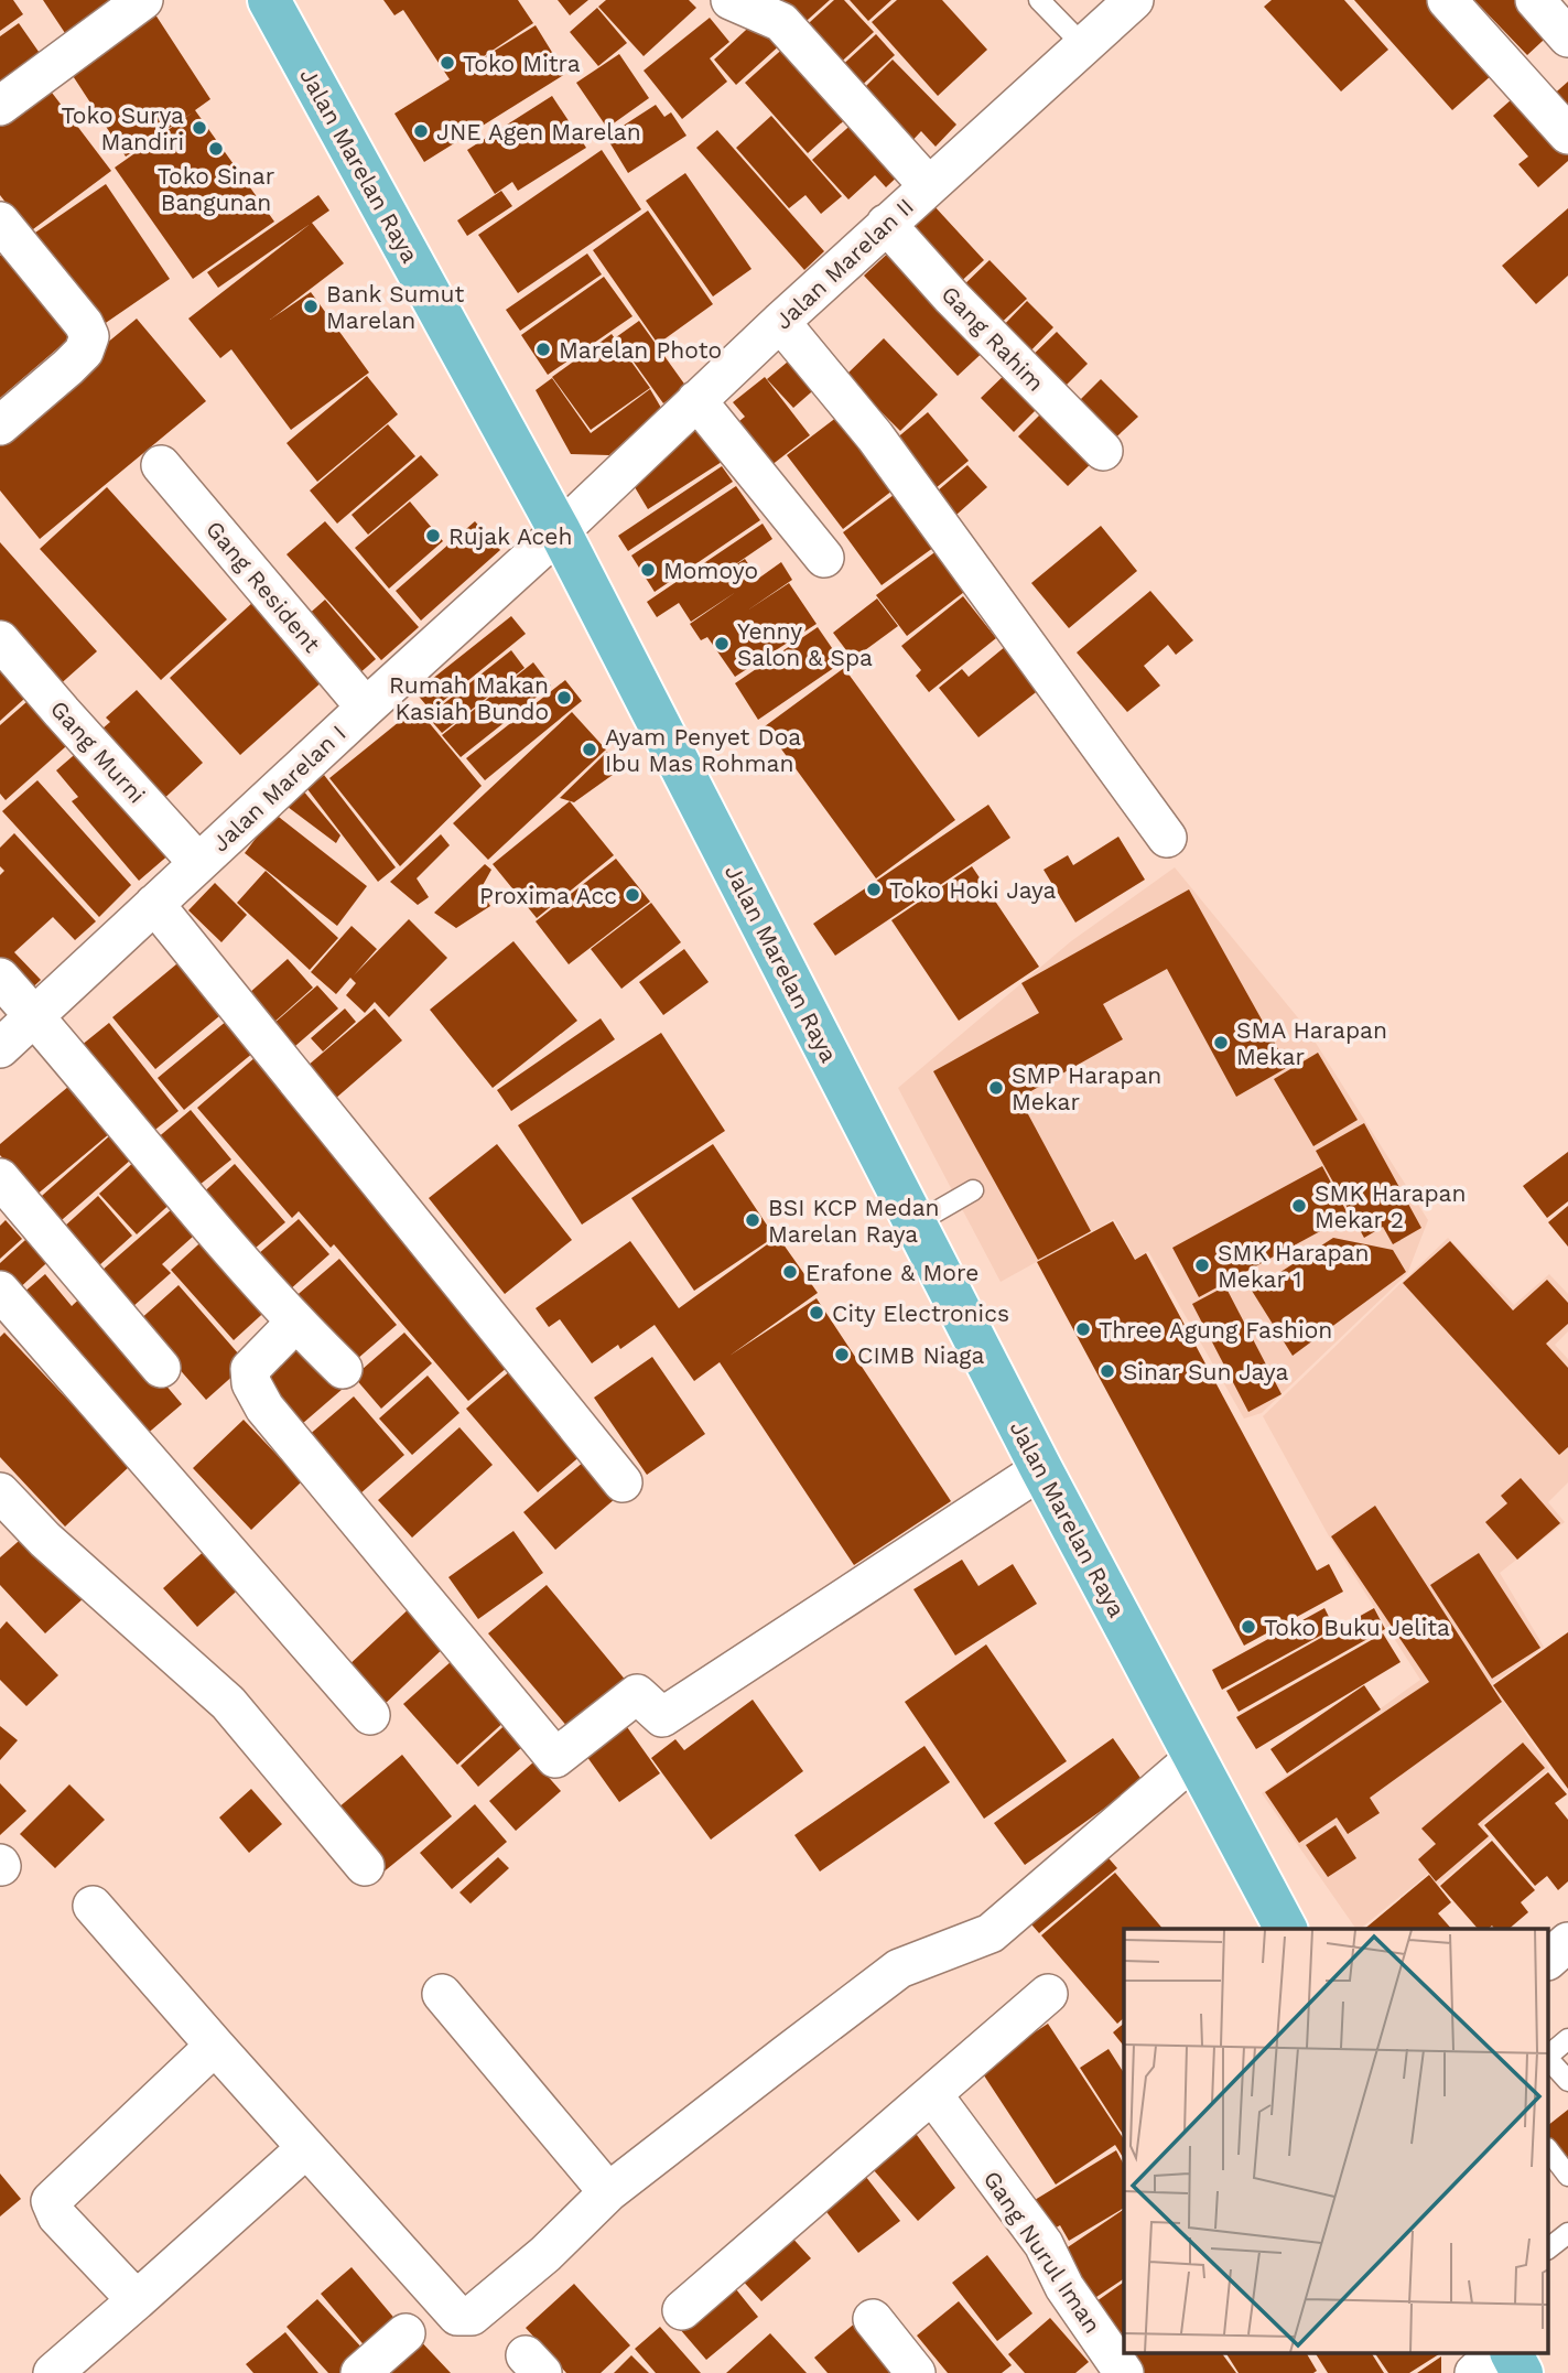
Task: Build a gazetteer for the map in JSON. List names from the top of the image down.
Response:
{
  "streets": {
    "main road": ["Jalan Marelan Raya"],
    "street": [
      "Jalan Marelan II",
      "Gang Rahim",
      "Gang Resident",
      "Gang Murni",
      "Jalan Marelan I",
      "Gang Nurul Iman"
    ]
  },
  "crossings": [
    ["Jalan Marelan Raya", "Jalan Marelan II"],
    ["Jalan Marelan Raya", "Jalan Marelan I"],
    ["Jalan Marelan II", "Gang Rahim"],
    ["Jalan Marelan II", "Jalan Marelan I"],
    ["Gang Resident", "Jalan Marelan I"],
    ["Gang Murni", "Jalan Marelan I"]
  ],
  "places": [
    "Toko Mitra",
    "Toko Surya Mandiri",
    "JNE Agen Marelan",
    "Toko Sinar Bangunan",
    "Bank Sumut Marelan",
    "Marelan Photo",
    "Rujak Aceh",
    "Momoyo",
    "Yenny Salon & Spa",
    "Rumah Makan Kasiah Bundo",
    "Ayam Penyet Doa Ibu Mas Rohman",
    "Toko Hoki Jaya",
    "Proxima Acc",
    "SMA Harapan Mekar",
    "SMP Harapan Mekar",
    "SMK Harapan Mekar 2",
    "BSI KCP Medan Marelan Raya",
    "SMK Harapan Mekar 1",
    "Erafone & More",
    "City Electronics",
    "Three Agung Fashion",
    "CIMB Niaga",
    "Sinar Sun Jaya",
    "Toko Buku Jelita"
  ]
}
